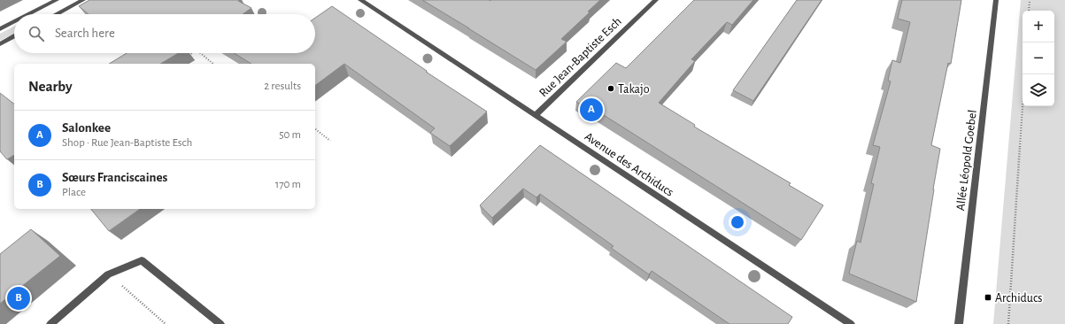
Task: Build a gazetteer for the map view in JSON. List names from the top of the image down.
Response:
{
  "streets": {
    "street": ["Rue Jean-Baptiste Esch", "Allée Léopold Goebel", "Avenue des Archiducs"]
  },
  "crossings": [
    ["Rue Jean-Baptiste Esch", "Avenue des Archiducs"]
  ],
  "places": {
    "other": ["Takajo"],
    "transit": ["Archiducs"]
  },
  "page": {
    "map_buttons": ["+", "−"],
    "search": "Search here",
    "heading": ["Nearby", "2 results"],
    "pins": ["A", "B"],
    "list": [
      {
        "mark": "A",
        "name": "Salonkee",
        "note": "Shop · Rue Jean-Baptiste Esch",
        "value": "50 m"
      },
      {
        "mark": "B",
        "name": "Sœurs Franciscaines",
        "note": "Place",
        "value": "170 m"
      }
    ]
  }
}
